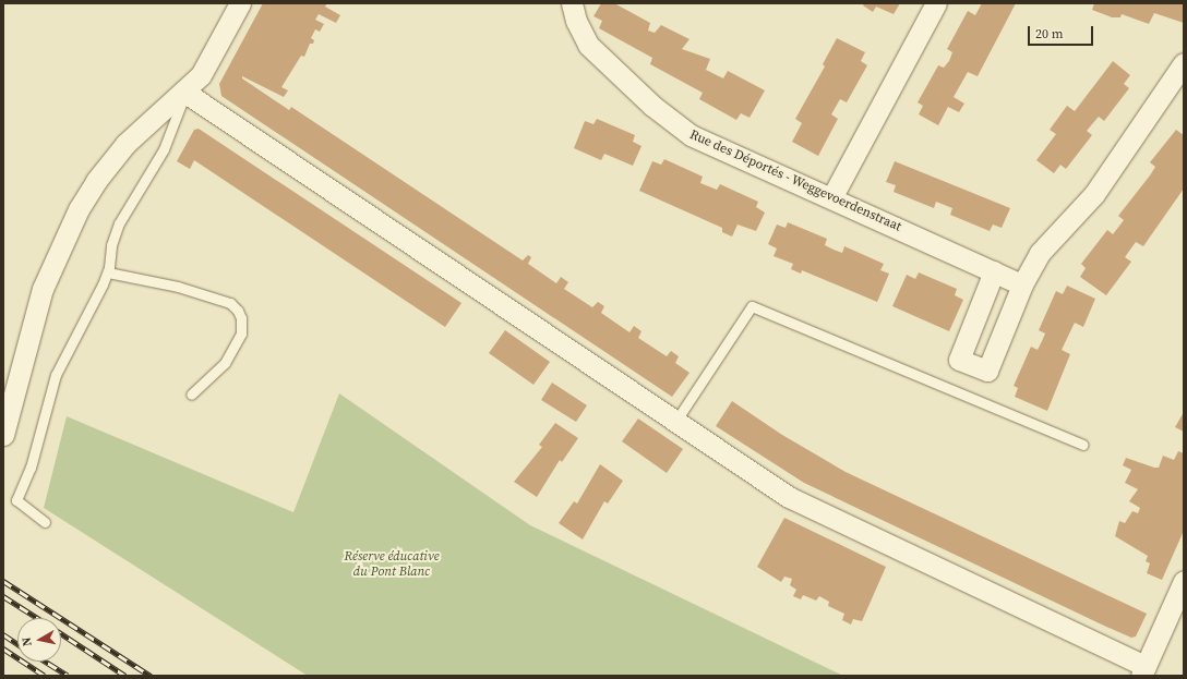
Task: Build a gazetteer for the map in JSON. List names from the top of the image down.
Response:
{
  "streets": {
    "street": ["Rue des Déportés - Weggevoerdenstraat"]
  },
  "parks": ["Réserve éducative du Pont Blanc"],
  "scale_bar": "20 m",
  "north": "left"
}
